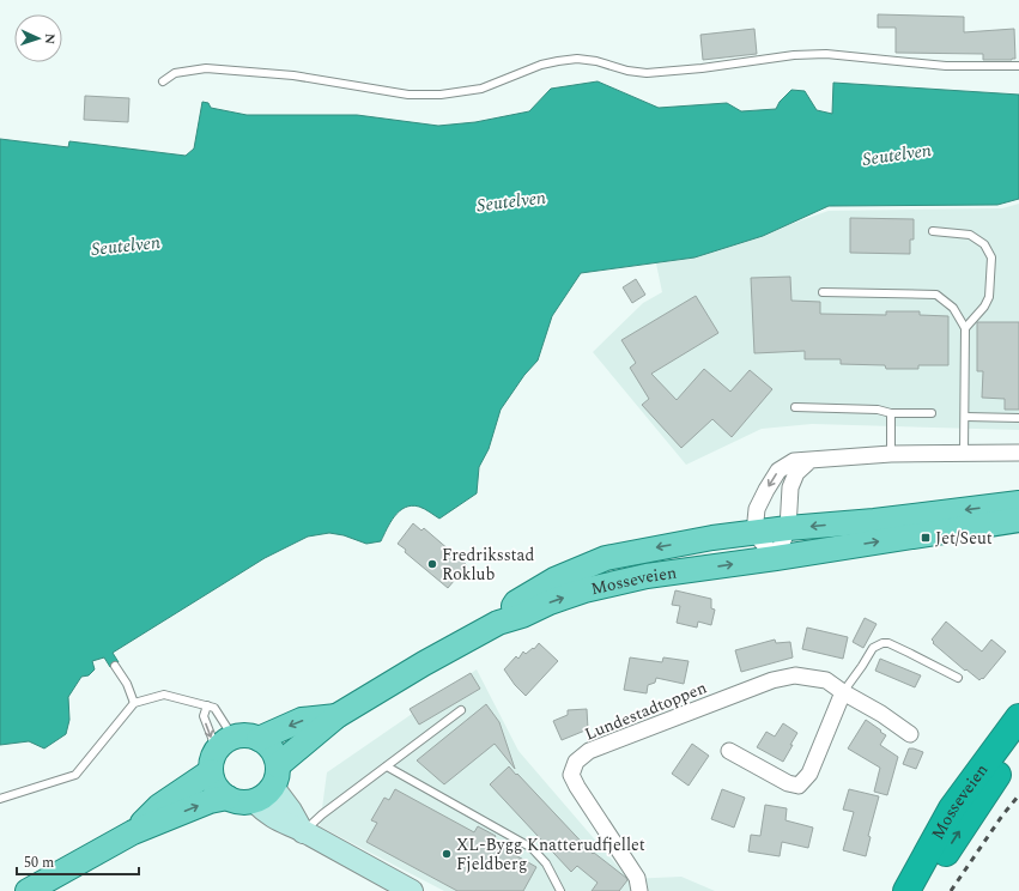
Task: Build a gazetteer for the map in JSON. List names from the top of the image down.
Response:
{
  "streets": {
    "highway": ["Mosseveien"],
    "street": ["Lundestadtoppen"]
  },
  "water": ["Seutelven"],
  "places": {
    "transit": ["Jet/Seut"],
    "other": ["Fredriksstad Roklub", "XL-Bygg Knatterudfjellet Fjeldberg"]
  },
  "scale_bar": "50 m",
  "north": "right"
}
